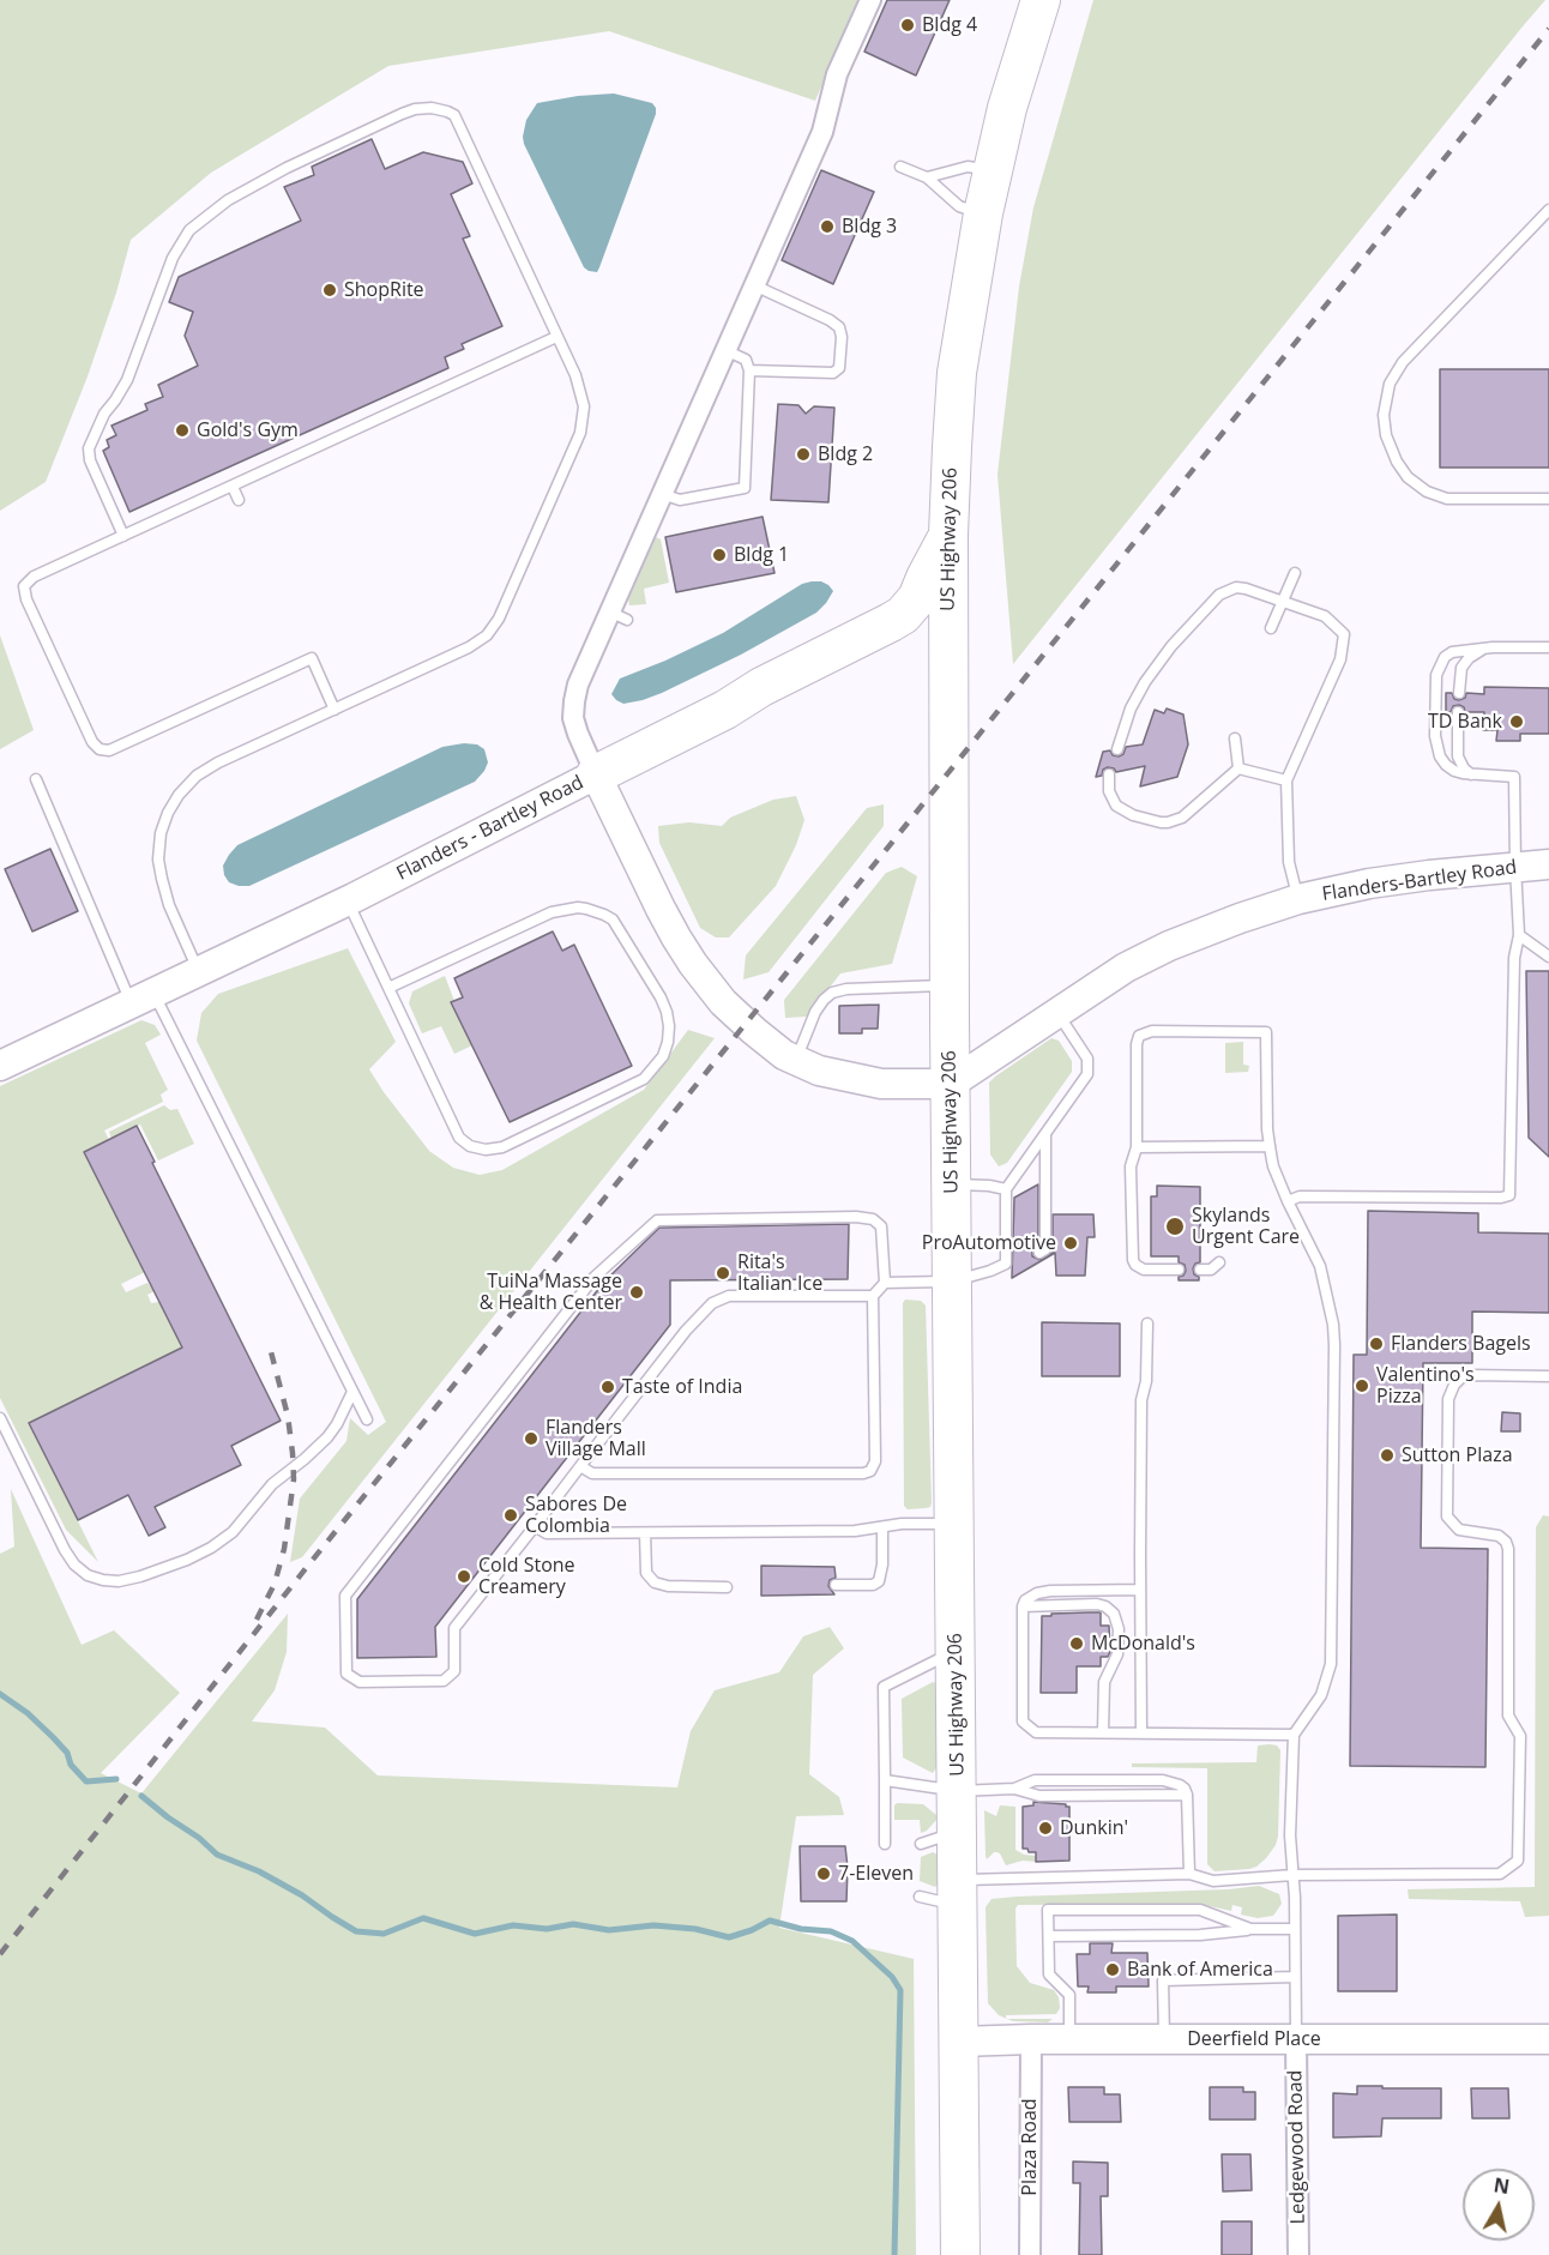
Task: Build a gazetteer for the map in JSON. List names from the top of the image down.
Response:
{
  "streets": {
    "highway": ["US Highway 206"],
    "street": [
      "Flanders - Bartley Road",
      "Flanders-Bartley Road",
      "Deerfield Place",
      "Plaza Road",
      "Ledgewood Road"
    ]
  },
  "crossings": [
    ["US Highway 206", "Flanders - Bartley Road"],
    ["US Highway 206", "Flanders-Bartley Road"],
    ["US Highway 206", "Deerfield Place"],
    ["Flanders - Bartley Road", "Flanders-Bartley Road"],
    ["Deerfield Place", "Plaza Road"],
    ["Deerfield Place", "Ledgewood Road"]
  ],
  "places": [
    "Bldg 4",
    "Bldg 3",
    "ShopRite",
    "Gold's Gym",
    "Bldg 2",
    "Bldg 1",
    "TD Bank",
    "Skylands Urgent Care",
    "ProAutomotive",
    "Rita's Italian Ice",
    "TuiNa Massage & Health Center",
    "Flanders Bagels",
    "Valentino's Pizza",
    "Taste of India",
    "Flanders Village Mall",
    "Sutton Plaza",
    "Sabores De Colombia",
    "Cold Stone Creamery",
    "McDonald's",
    "Dunkin'",
    "7-Eleven",
    "Bank of America"
  ],
  "north": "top"
}
